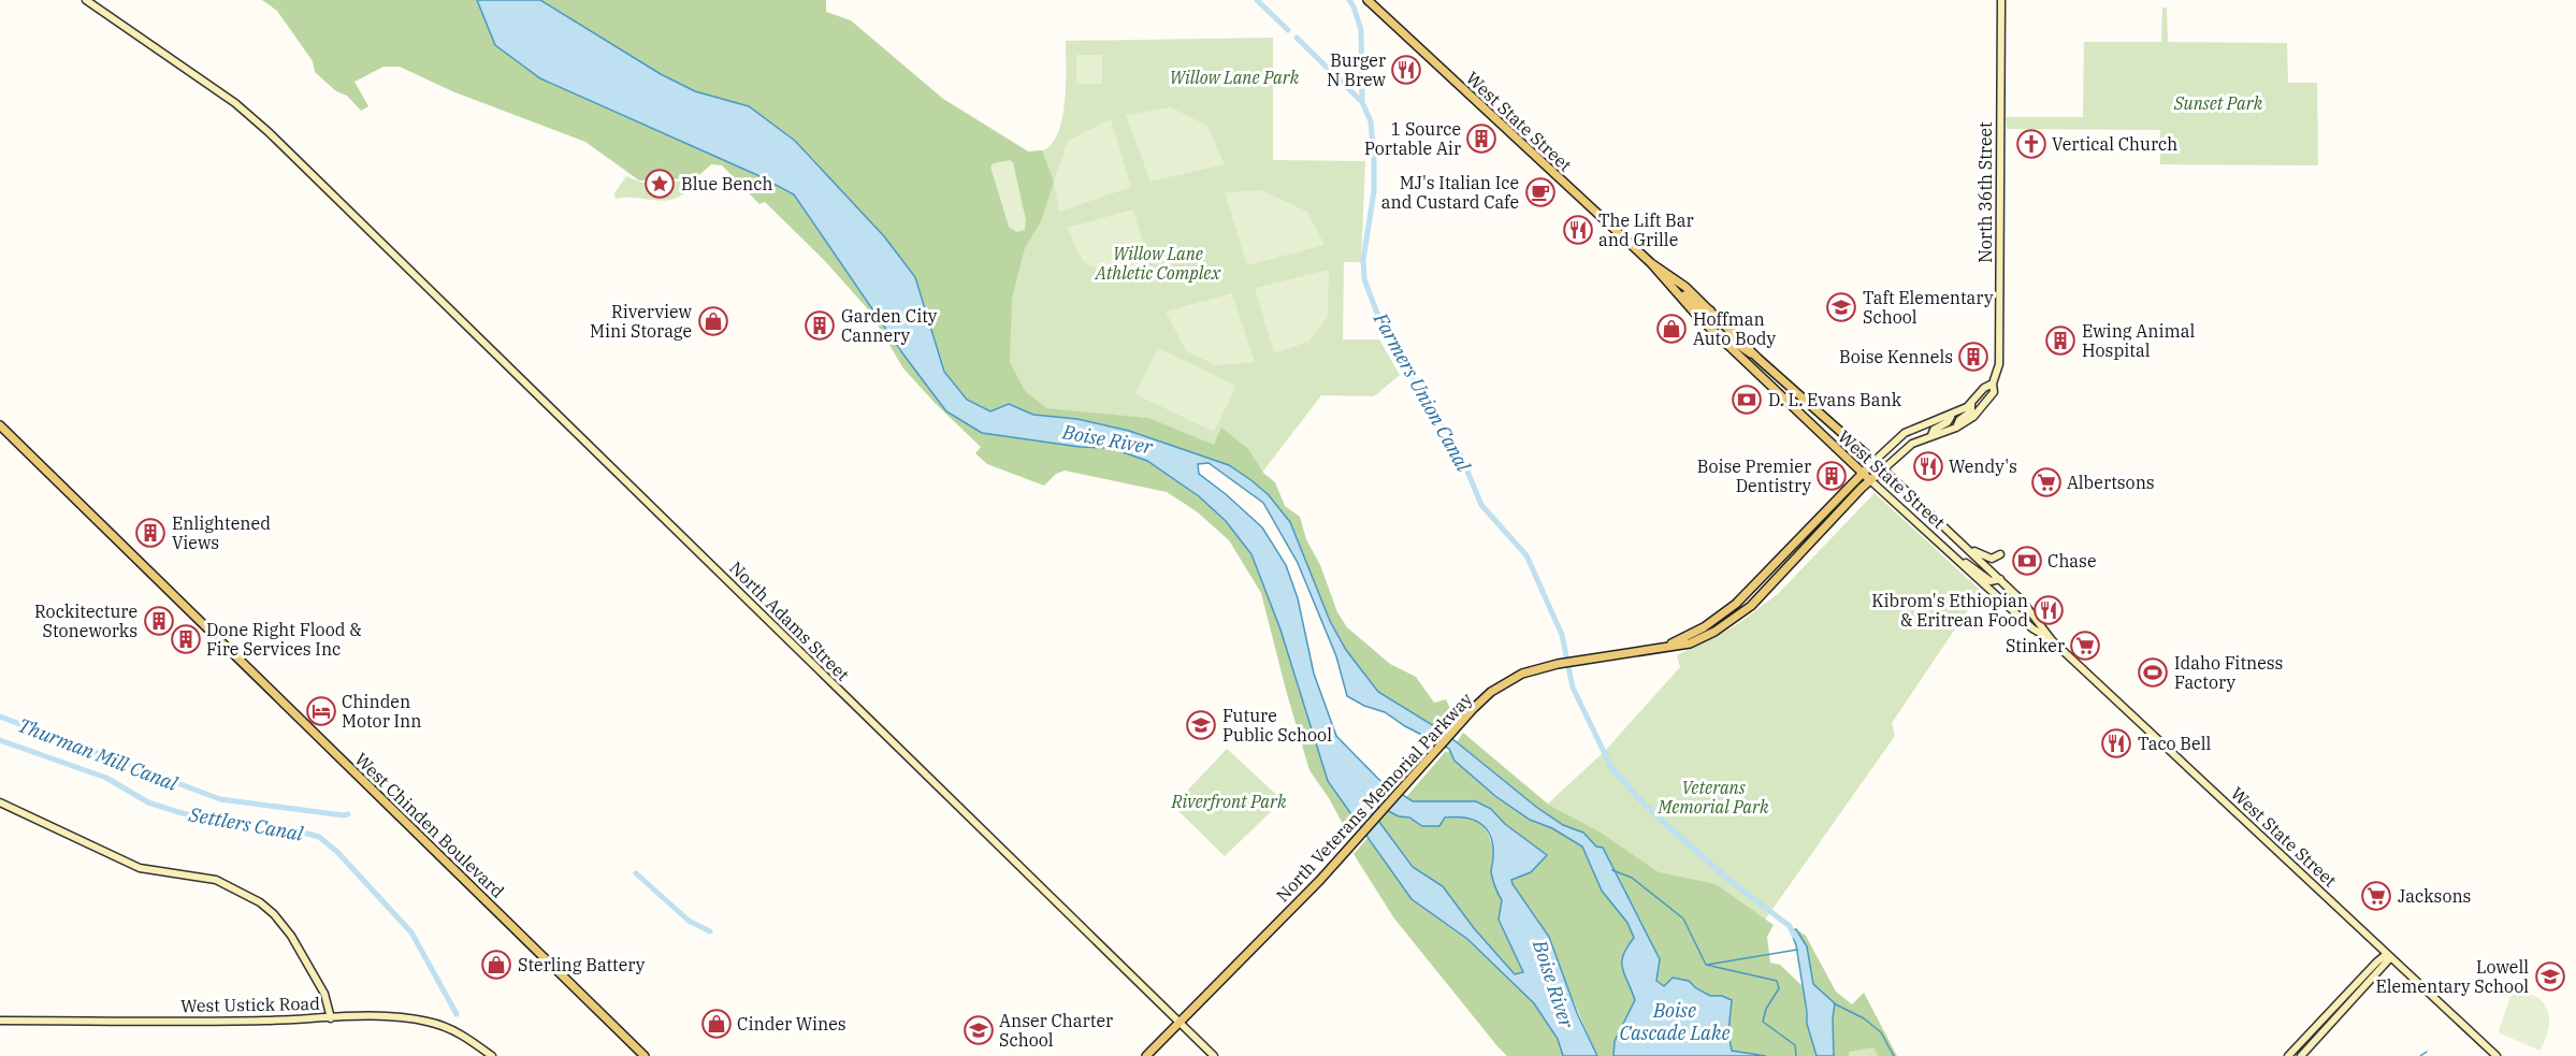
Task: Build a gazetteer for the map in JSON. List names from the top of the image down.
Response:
{
  "streets": {
    "main road": ["West State Street", "North Veterans Memorial Parkway", "West Chinden Boulevard"],
    "street": ["North 36th Street", "North Adams Street", "West Ustick Road"]
  },
  "crossings": [
    ["West State Street", "North 36th Street"],
    ["West State Street", "North Veterans Memorial Parkway"],
    ["North 36th Street", "North Veterans Memorial Parkway"],
    ["North Adams Street", "North Veterans Memorial Parkway"]
  ],
  "water": [
    "Farmers Union Canal",
    "Boise River",
    "Thurman Mill Canal",
    "Settlers Canal",
    "Boise Cascade Lake"
  ],
  "parks": [
    "Willow Lane Park",
    "Sunset Park",
    "Willow Lane Athletic Complex",
    "Veterans Memorial Park",
    "Riverfront Park"
  ],
  "places": {
    "restaurant": [
      "Burger N Brew",
      "The Lift Bar and Grille",
      "Wendy's",
      "Kibrom's Ethiopian & Eritrean Food",
      "Taco Bell"
    ],
    "building": [
      "1 Source Portable Air",
      "Garden City Cannery",
      "Ewing Animal Hospital",
      "Boise Kennels",
      "Boise Premier Dentistry",
      "Enlightened Views",
      "Rockitecture Stoneworks",
      "Done Right Flood & Fire Services Inc"
    ],
    "church": ["Vertical Church"],
    "place": ["Blue Bench"],
    "cafe": ["MJ's Italian Ice and Custard Cafe"],
    "school or university": [
      "Taft Elementary School",
      "Future Public School",
      "Lowell Elementary School",
      "Anser Charter School"
    ],
    "shop": [
      "Riverview Mini Storage",
      "Hoffman Auto Body",
      "Sterling Battery",
      "Cinder Wines"
    ],
    "bank": ["D. L. Evans Bank", "Chase"],
    "supermarket": ["Albertsons", "Stinker", "Jacksons"],
    "sports": ["Idaho Fitness Factory"],
    "hotel": ["Chinden Motor Inn"]
  }
}
